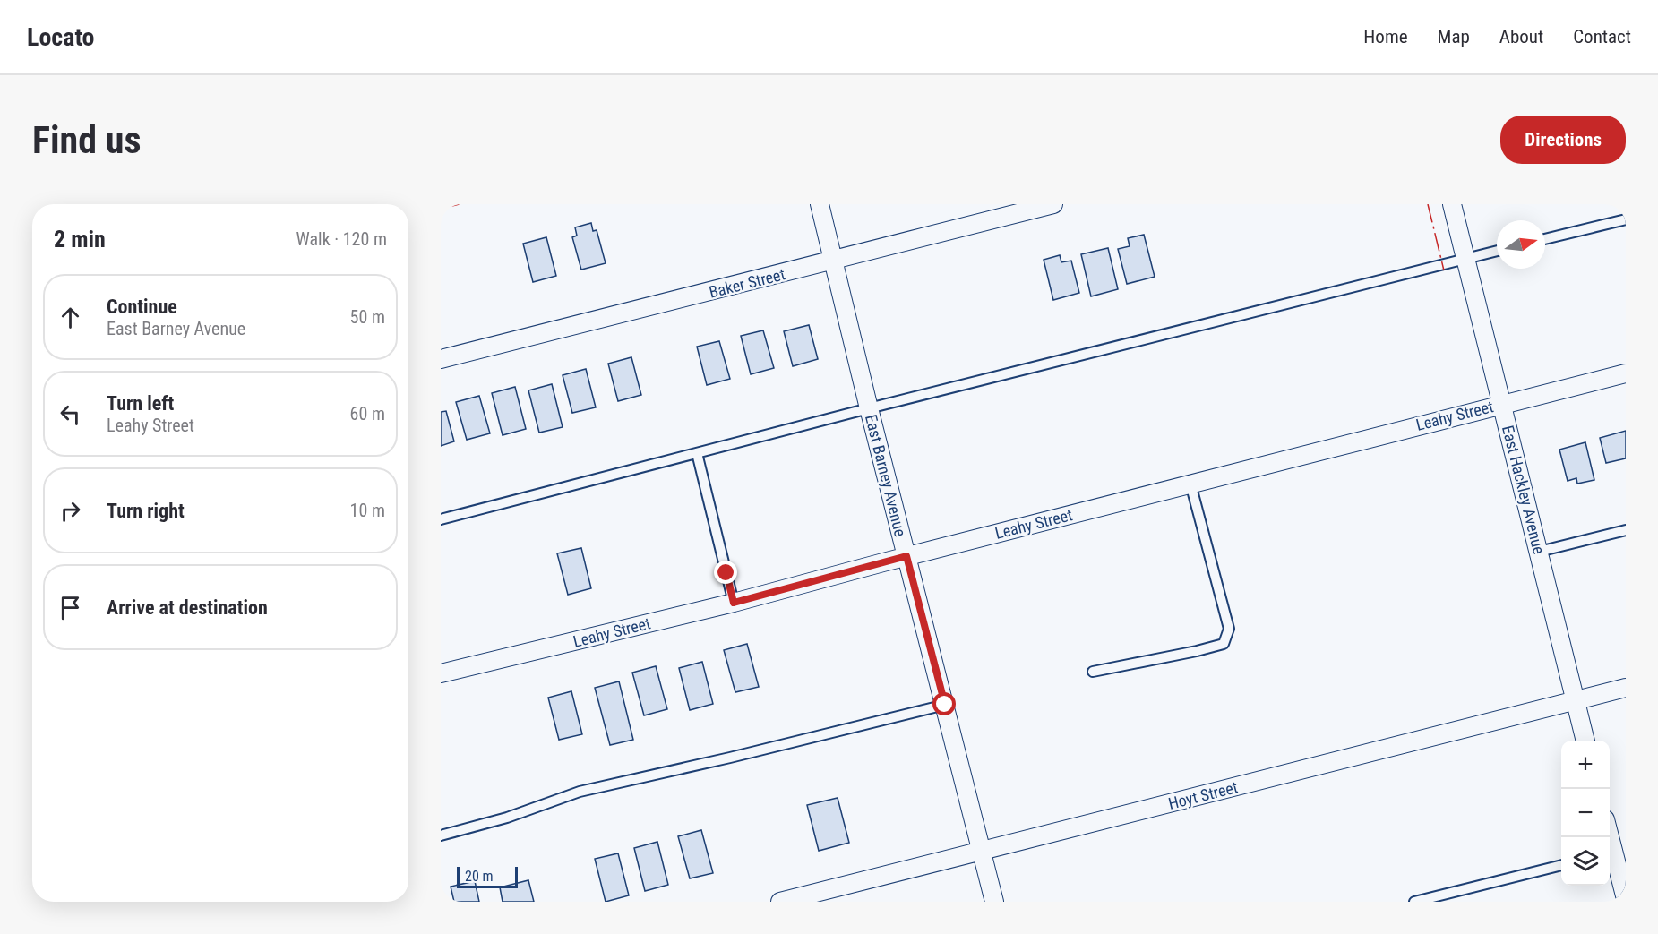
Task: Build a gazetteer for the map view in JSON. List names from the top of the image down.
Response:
{
  "streets": {
    "street": [
      "Baker Street",
      "Leahy Street",
      "East Barney Avenue",
      "East Hackley Avenue",
      "Hoyt Street"
    ]
  },
  "crossings": [
    ["Baker Street", "East Barney Avenue"],
    ["Leahy Street", "East Barney Avenue"],
    ["Leahy Street", "East Hackley Avenue"],
    ["East Barney Avenue", "Hoyt Street"],
    ["East Hackley Avenue", "Hoyt Street"]
  ],
  "scale_bar": "20 m",
  "north": "right",
  "page": {
    "header": "Locato",
    "nav": [
      "Home",
      "Map",
      "About",
      "Contact"
    ],
    "buttons": "Directions",
    "title": "Find us",
    "heading": ["2 min", "Walk · 120 m"],
    "list": [
      ["Continue", "East Barney Avenue", "50 m"],
      ["Turn left", "Leahy Street", "60 m"],
      ["Turn right", "10 m"],
      "Arrive at destination"
    ],
    "map_buttons": ["+", "−"],
    "scale": "20 m"
  }
}
